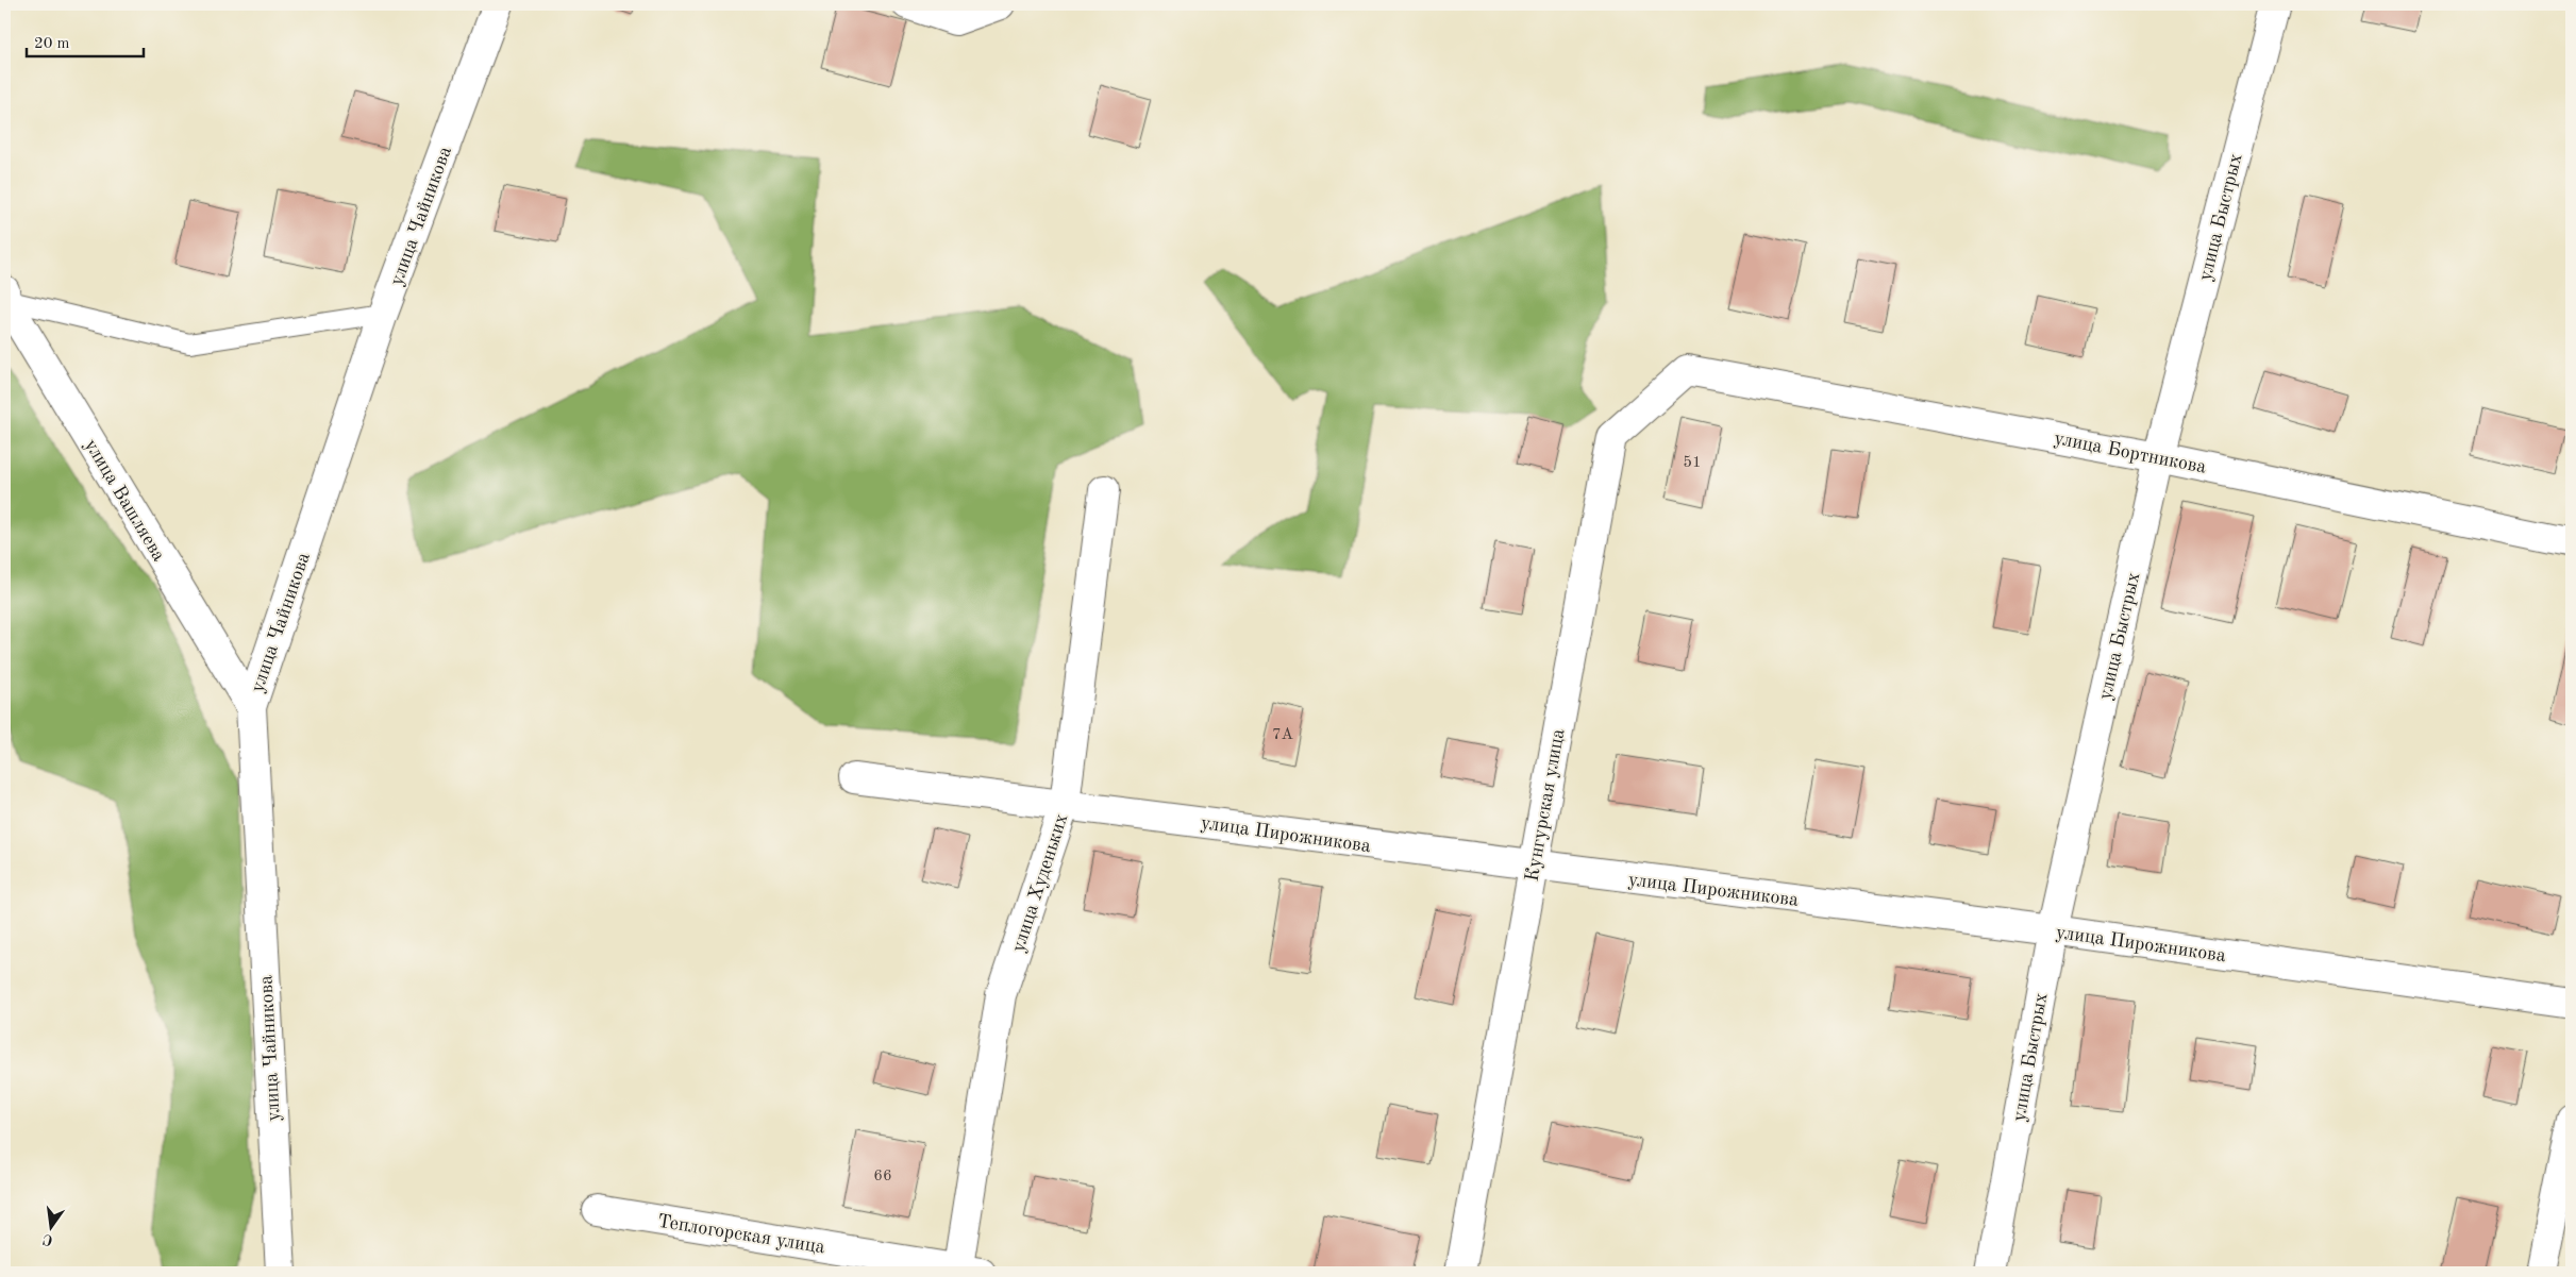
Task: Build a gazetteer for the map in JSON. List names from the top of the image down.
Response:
{
  "streets": {
    "street": [
      "улица Чайникова",
      "улица Быстрых",
      "улица Бортникова",
      "улица Вашляева",
      "Кунгурская улица",
      "улица Пирожникова",
      "улица Худеньких",
      "Теплогорская улица"
    ]
  },
  "crossings": [
    ["улица Чайникова", "улица Вашляева"],
    ["улица Быстрых", "улица Бортникова"],
    ["улица Быстрых", "улица Пирожникова"],
    ["улица Бортникова", "Кунгурская улица"],
    ["Кунгурская улица", "улица Пирожникова"],
    ["улица Пирожникова", "улица Худеньких"],
    ["улица Худеньких", "Теплогорская улица"]
  ],
  "house_numbers": ["51", "7А", "66"],
  "scale_bar": "20 m",
  "north": "bottom"
}
